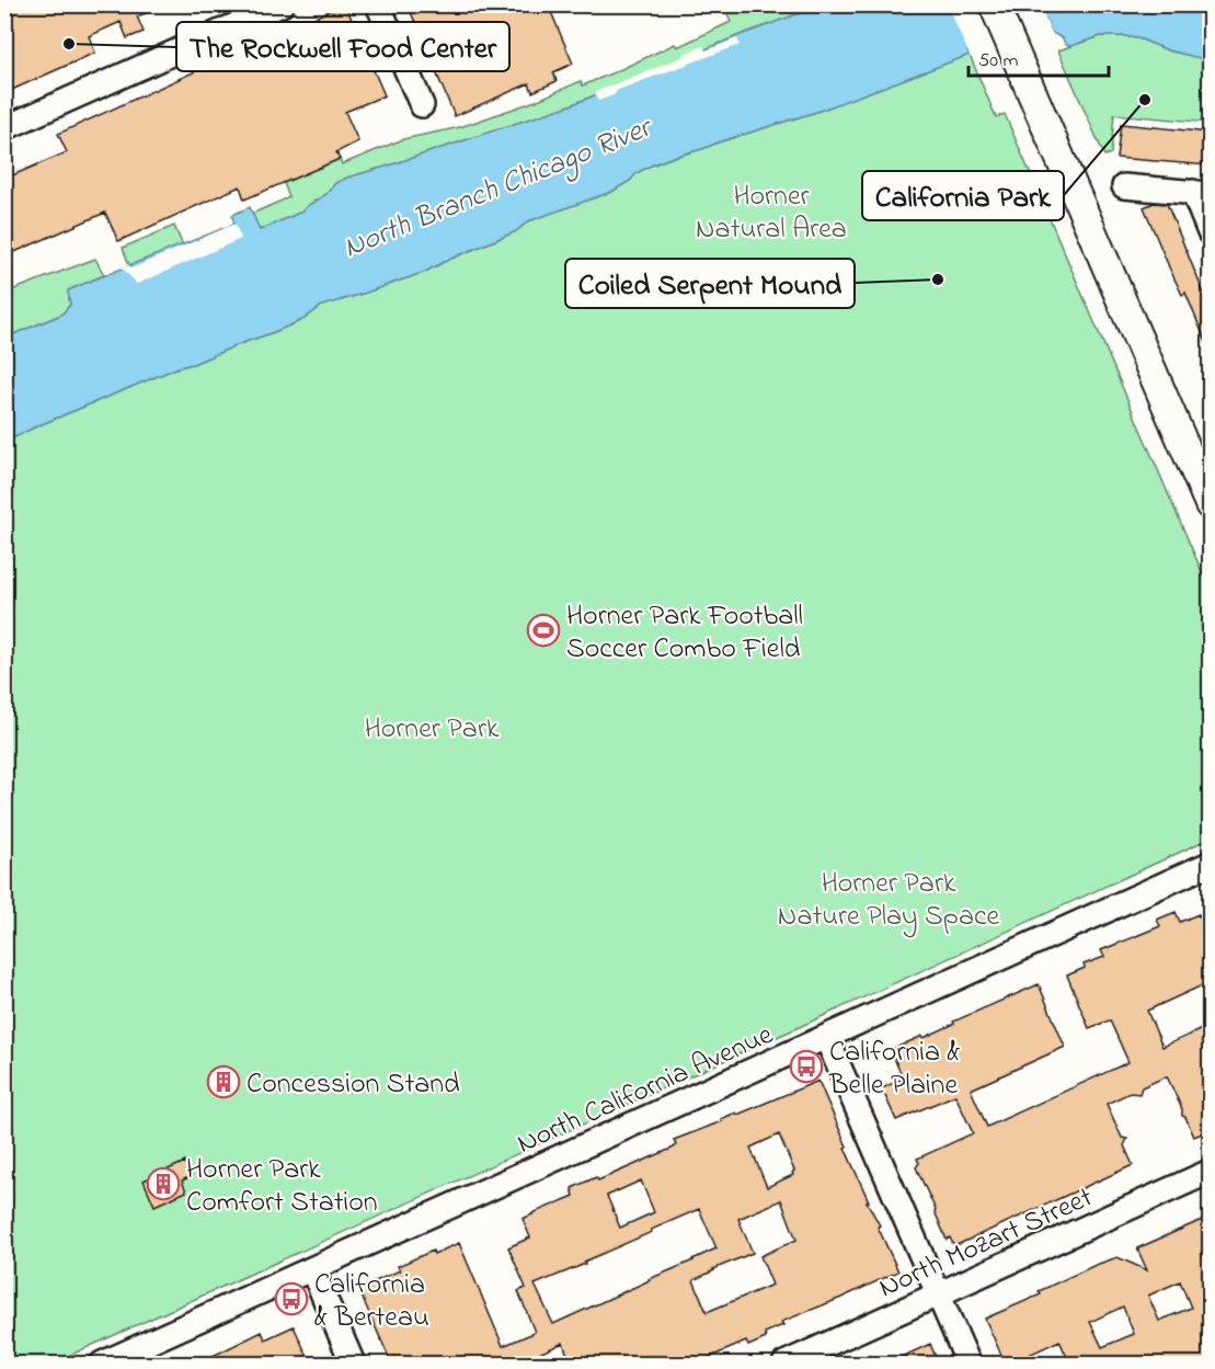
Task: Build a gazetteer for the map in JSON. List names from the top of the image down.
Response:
{
  "streets": {
    "street": ["North California Avenue", "North Mozart Street"]
  },
  "water": ["North Branch Chicago River"],
  "parks": ["Horner Natural Area", "Horner Park", "Horner Park Nature Play Space"],
  "places": {
    "other": ["The Rockwell Food Center", "California Park", "Coiled Serpent Mound"],
    "sports": ["Horner Park Football Soccer Combo Field"],
    "bus stop": ["California & Belle Plaine", "California & Berteau"],
    "building": ["Concession Stand", "Horner Park Comfort Station"]
  },
  "scale_bar": "50 m"
}
